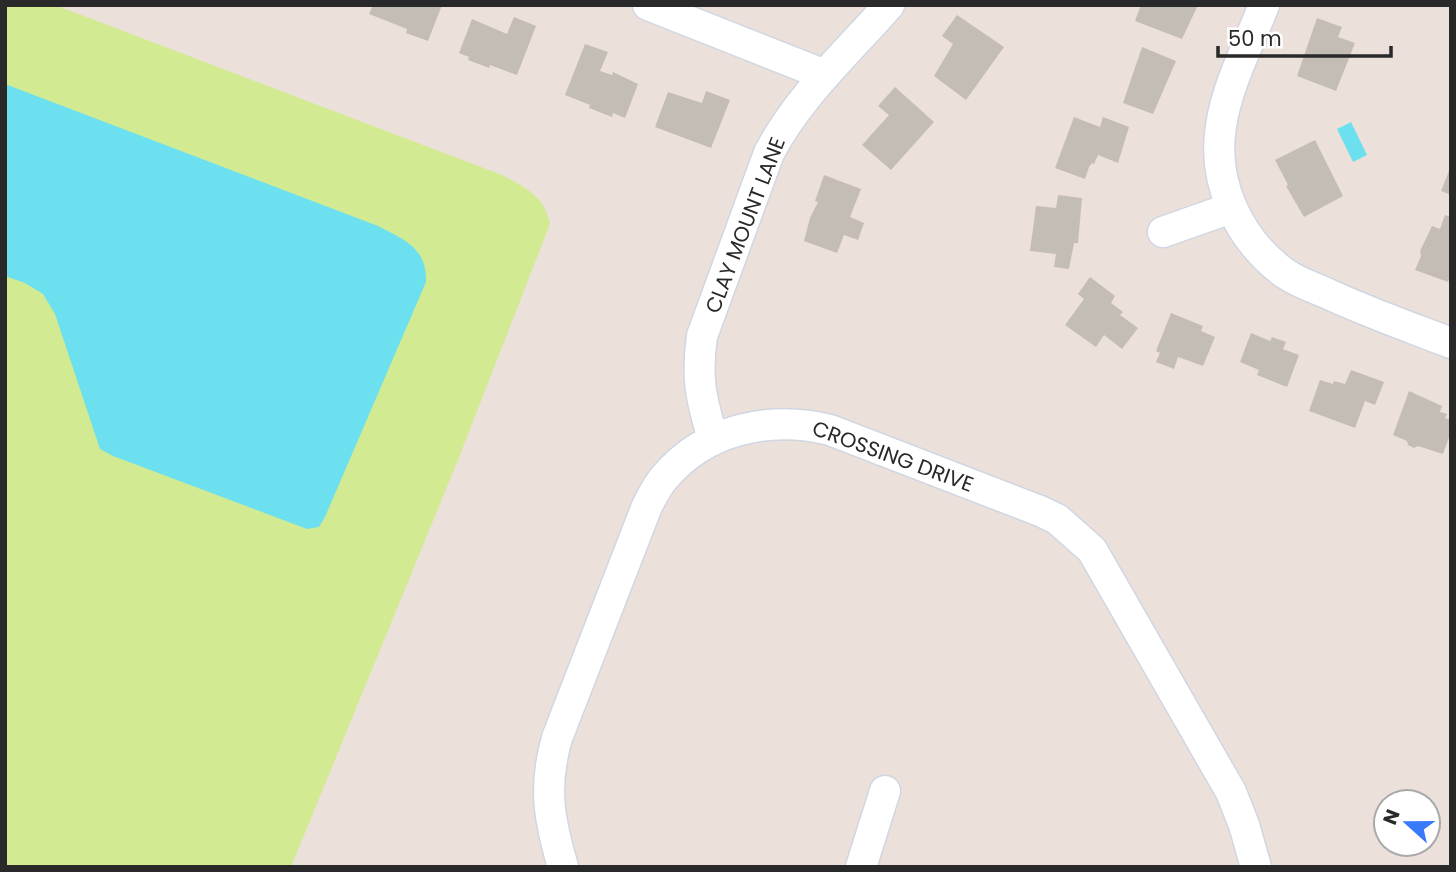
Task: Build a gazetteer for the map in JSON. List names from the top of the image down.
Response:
{
  "streets": {
    "street": ["CLAY MOUNT LANE", "CROSSING DRIVE"]
  },
  "crossings": [
    ["CLAY MOUNT LANE", "CROSSING DRIVE"]
  ],
  "scale_bar": "50 m",
  "north": "left"
}
